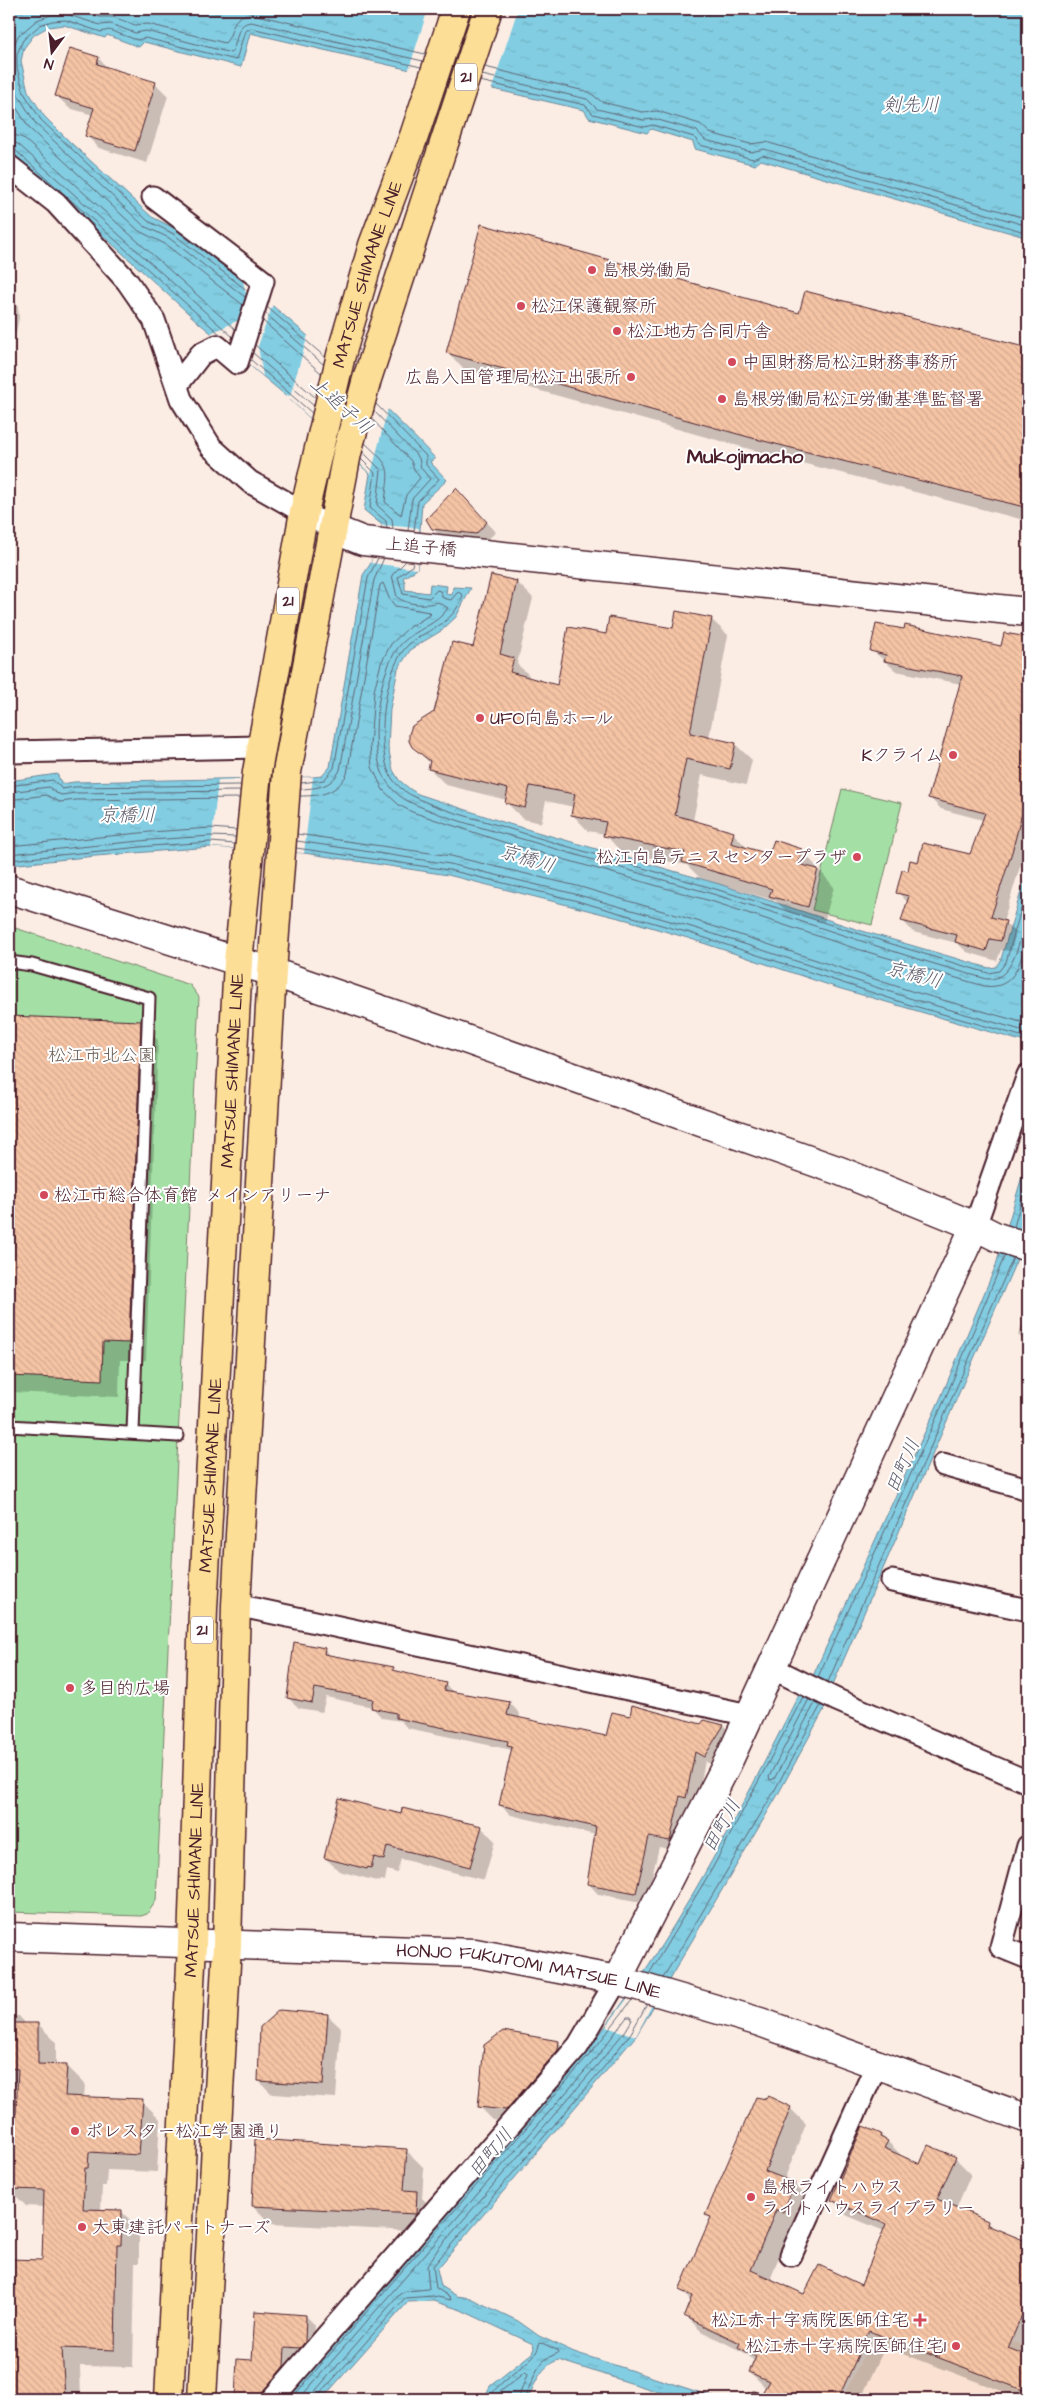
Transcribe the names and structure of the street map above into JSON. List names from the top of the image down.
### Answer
{
  "streets": {
    "main road": ["21", "MATSUE SHIMANE LINE"],
    "street": ["上追子橋", "HONJO FUKUTOMI MATSUE LINE"]
  },
  "crossings": [
    ["MATSUE SHIMANE LINE", "上追子橋"],
    ["MATSUE SHIMANE LINE", "HONJO FUKUTOMI MATSUE LINE"]
  ],
  "districts": ["Mukojimacho"],
  "water": [
    "剣先川",
    "上追子川",
    "京橋川",
    "田町川"
  ],
  "parks": ["松江市北公園"],
  "places": {
    "other": [
      "島根労働局",
      "松江保護観察所",
      "松江地方合同庁舎",
      "中国財務局松江財務事務所",
      "広島入国管理局松江出張所",
      "島根労働局松江労働基準監督署",
      "UFO向島ホール",
      "Kクライム",
      "松江向島テニスセンタープラザ",
      "松江市総合体育館 メインアリーナ",
      "多目的広場",
      "ポレスター松江学園通り",
      "島根ライトハウス ライトハウスライブラリー",
      "大東建託パートナーズ",
      "松江赤十字病院医師住宅1"
    ],
    "health": ["松江赤十字病院医師住宅"]
  },
  "north": "bottom"
}
